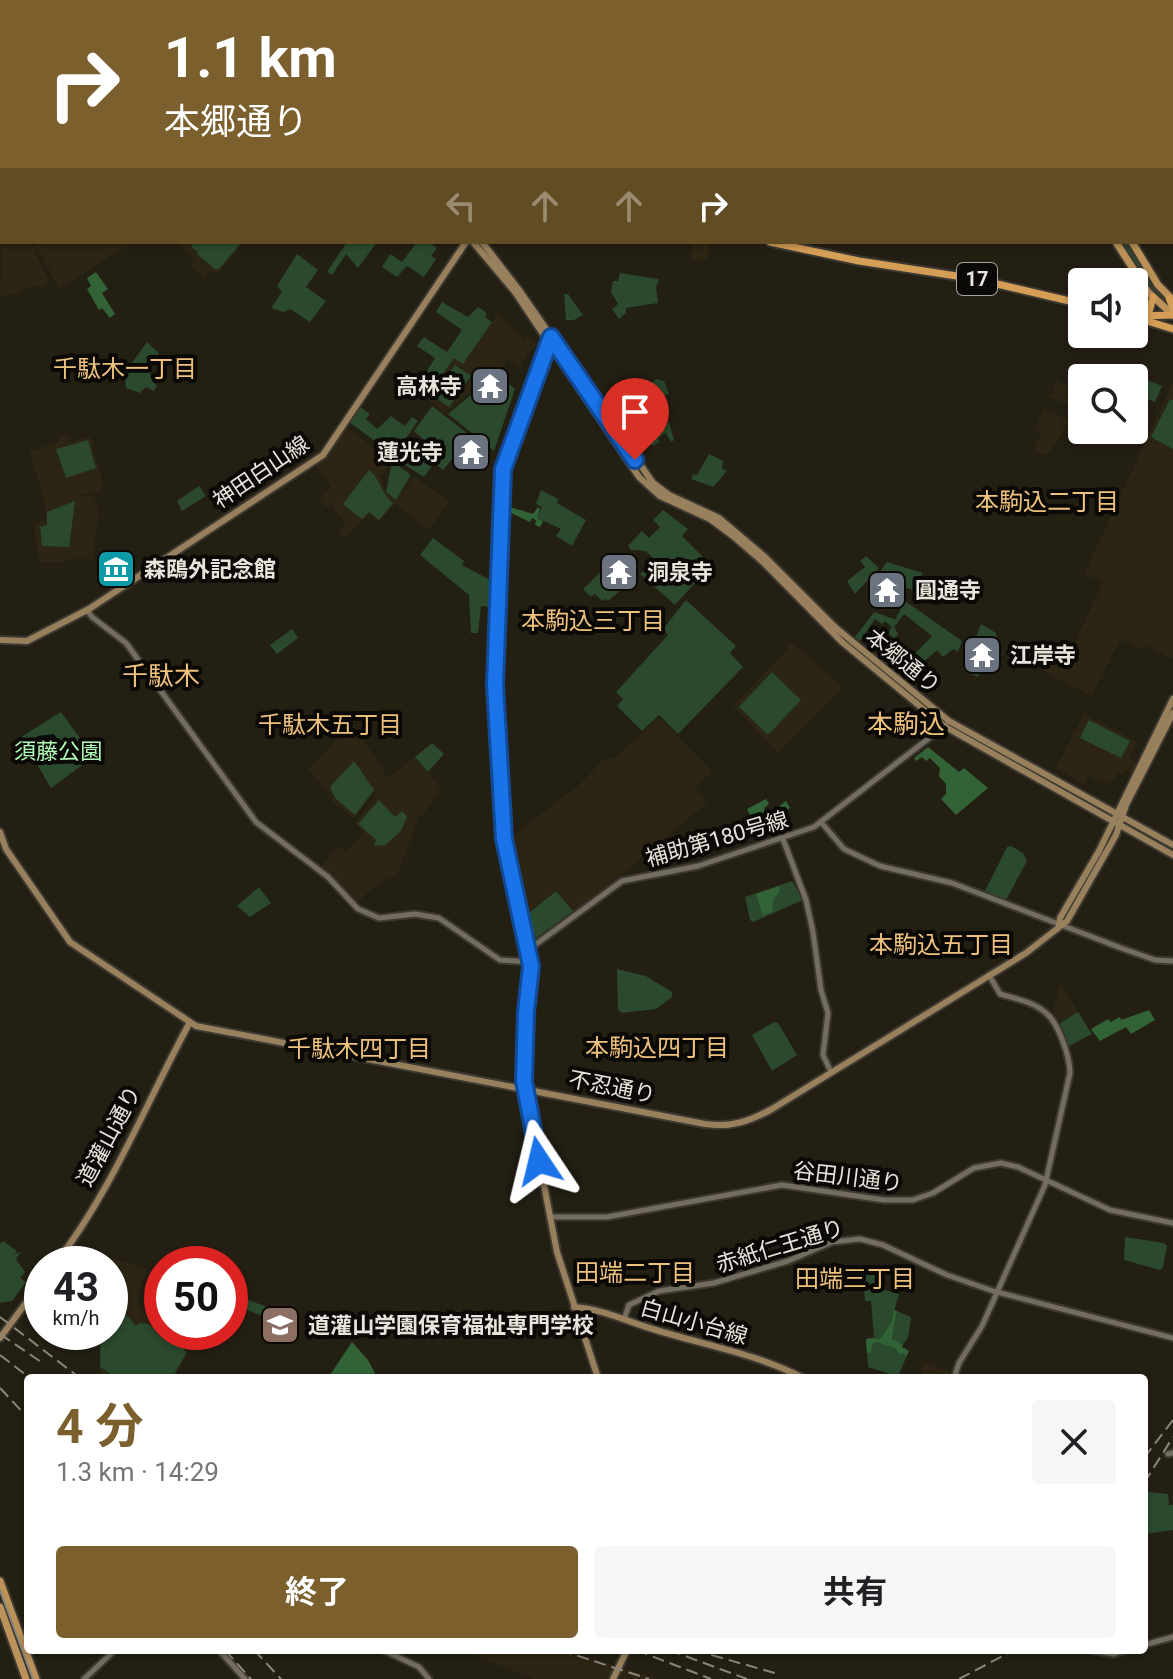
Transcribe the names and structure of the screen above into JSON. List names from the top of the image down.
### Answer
{
  "streets": {
    "highway": ["17"],
    "main road": [
      "神田白山線",
      "本郷通り",
      "不忍通り",
      "道灌山通り",
      "白山小台線"
    ],
    "street": ["補助第180号線", "谷田川通り", "赤紙仁王通り"]
  },
  "crossings": [
    ["本郷通り", "補助第180号線"],
    ["本郷通り", "不忍通り"],
    ["不忍通り", "道灌山通り"],
    ["赤紙仁王通り", "白山小台線"]
  ],
  "districts": [
    "千駄木一丁目",
    "本駒込二丁目",
    "本駒込三丁目",
    "千駄木",
    "本駒込",
    "千駄木五丁目",
    "本駒込五丁目",
    "本駒込四丁目",
    "千駄木四丁目",
    "田端二丁目",
    "田端三丁目"
  ],
  "parks": ["須藤公園"],
  "places": {
    "temple": [
      "高林寺",
      "蓮光寺",
      "洞泉寺",
      "圓通寺",
      "江岸寺"
    ],
    "museum": ["森鴎外記念館"],
    "school or university": ["道灌山学園保育福祉専門学校"]
  },
  "page": {
    "turn": ["1.1 km", "本郷通り"],
    "speed": "43 km/h",
    "limit": "50",
    "heading": ["4 分", "1.3 km · 14:29"],
    "buttons": ["終了", "共有"]
  }
}
